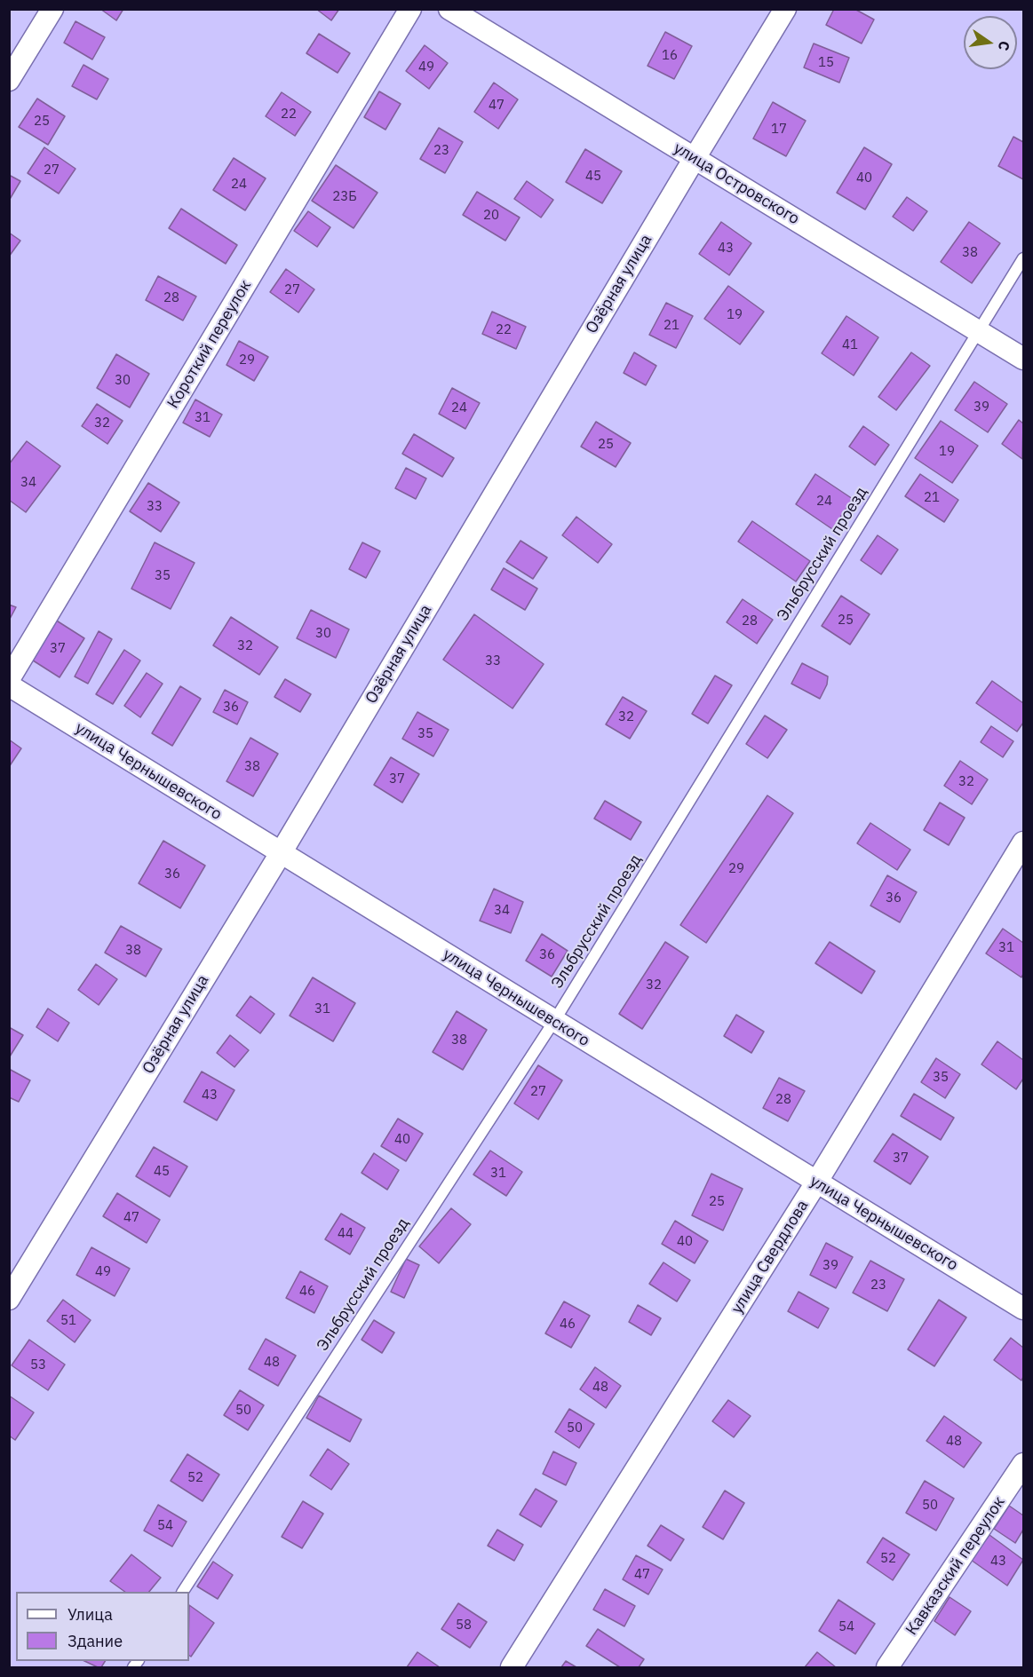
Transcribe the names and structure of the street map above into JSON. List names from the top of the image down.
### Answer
{
  "streets": {
    "street": [
      "улица Островского",
      "Озёрная улица",
      "Короткий переулок",
      "улица Чернышевского",
      "улица Свердлова",
      "Кавказский переулок"
    ],
    "lane": ["Эльбрусский проезд"]
  },
  "crossings": [
    ["улица Островского", "Озёрная улица"],
    ["улица Островского", "Эльбрусский проезд"],
    ["Озёрная улица", "улица Чернышевского"],
    ["Эльбрусский проезд", "улица Чернышевского"],
    ["улица Чернышевского", "улица Свердлова"]
  ],
  "house_numbers": [
    "16",
    "15",
    "49",
    "47",
    "22",
    "25",
    "17",
    "23",
    "27",
    "45",
    "40",
    "24",
    "23Б",
    "20",
    "43",
    "38",
    "27",
    "28",
    "19",
    "21",
    "22",
    "41",
    "29",
    "30",
    "39",
    "24",
    "31",
    "32",
    "25",
    "19",
    "34",
    "21",
    "24",
    "33",
    "35",
    "25",
    "28",
    "30",
    "32",
    "37",
    "33",
    "36",
    "32",
    "35",
    "38",
    "37",
    "32",
    "29",
    "36",
    "36",
    "34",
    "31",
    "38",
    "36",
    "32",
    "31",
    "38",
    "35",
    "27",
    "43",
    "28",
    "40",
    "37",
    "45",
    "31",
    "25",
    "47",
    "44",
    "40",
    "39",
    "49",
    "23",
    "46",
    "51",
    "46",
    "48",
    "53",
    "48",
    "50",
    "50",
    "48",
    "52",
    "50",
    "54",
    "52",
    "43",
    "47",
    "58",
    "54"
  ],
  "legend": ["Улица", "Здание"],
  "north": "right"
}
